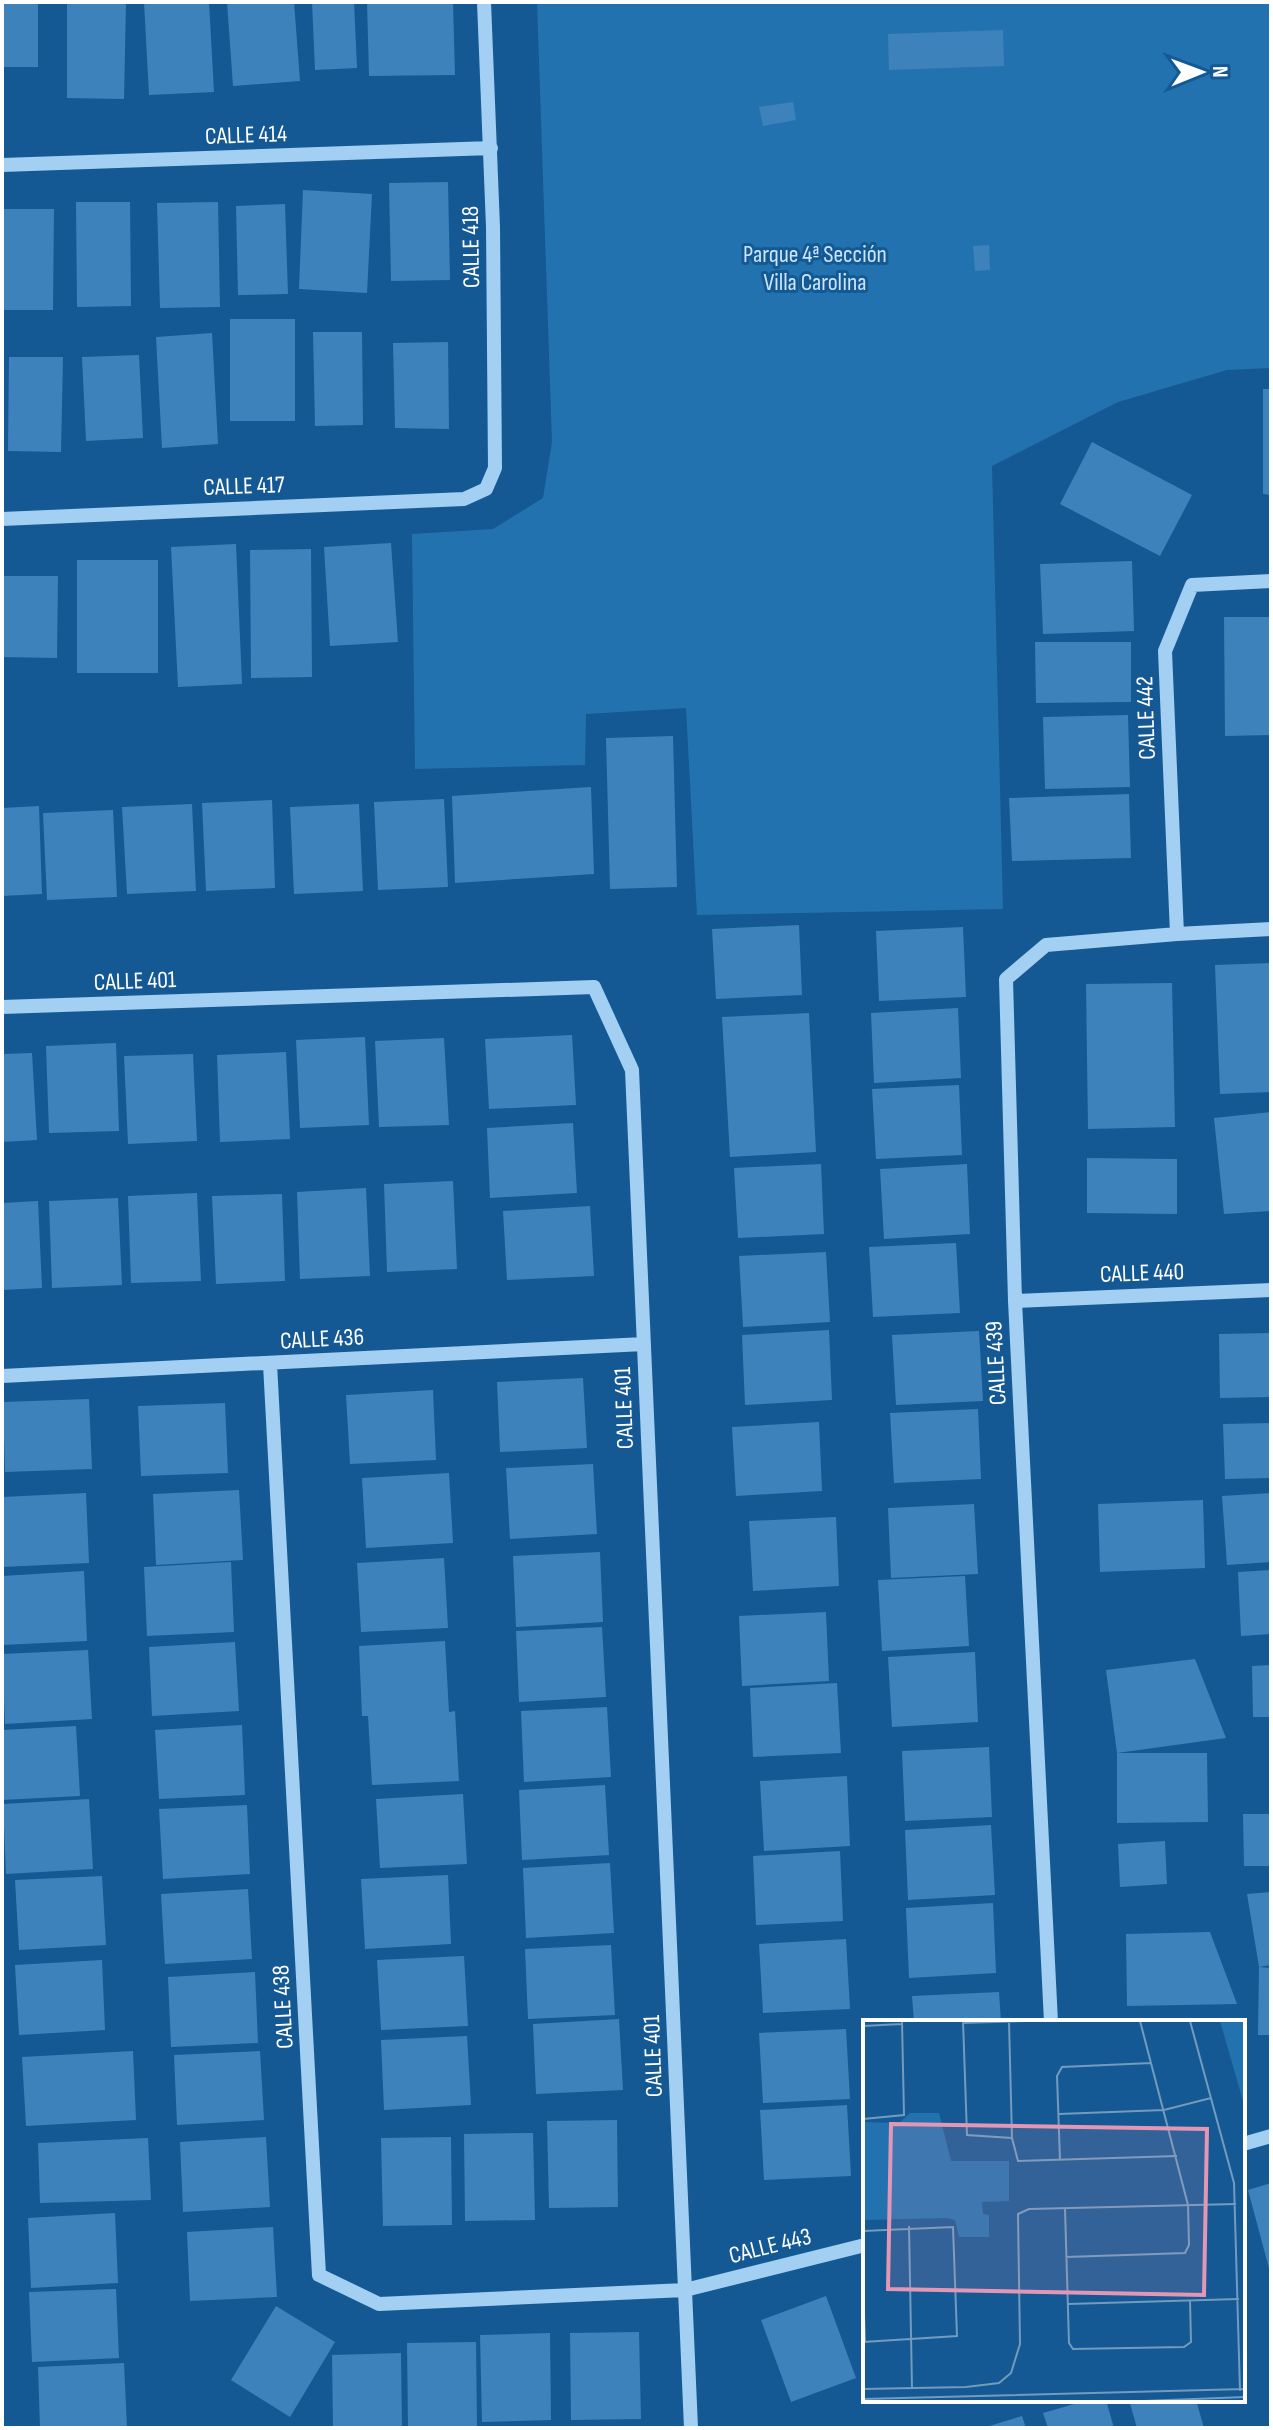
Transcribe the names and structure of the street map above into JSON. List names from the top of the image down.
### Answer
{
  "streets": {
    "street": [
      "CALLE 414",
      "CALLE 418",
      "CALLE 417",
      "CALLE 442",
      "CALLE 401",
      "CALLE 440",
      "CALLE 436",
      "CALLE 439",
      "CALLE 438",
      "CALLE 443"
    ]
  },
  "crossings": [
    ["CALLE 414", "CALLE 418"],
    ["CALLE 418", "CALLE 417"],
    ["CALLE 442", "CALLE 439"],
    ["CALLE 401", "CALLE 436"],
    ["CALLE 401", "CALLE 438"],
    ["CALLE 401", "CALLE 443"],
    ["CALLE 440", "CALLE 439"],
    ["CALLE 436", "CALLE 438"],
    ["CALLE 438", "CALLE 443"]
  ],
  "parks": ["Parque 4ª Sección Villa Carolina"],
  "north": "right"
}
